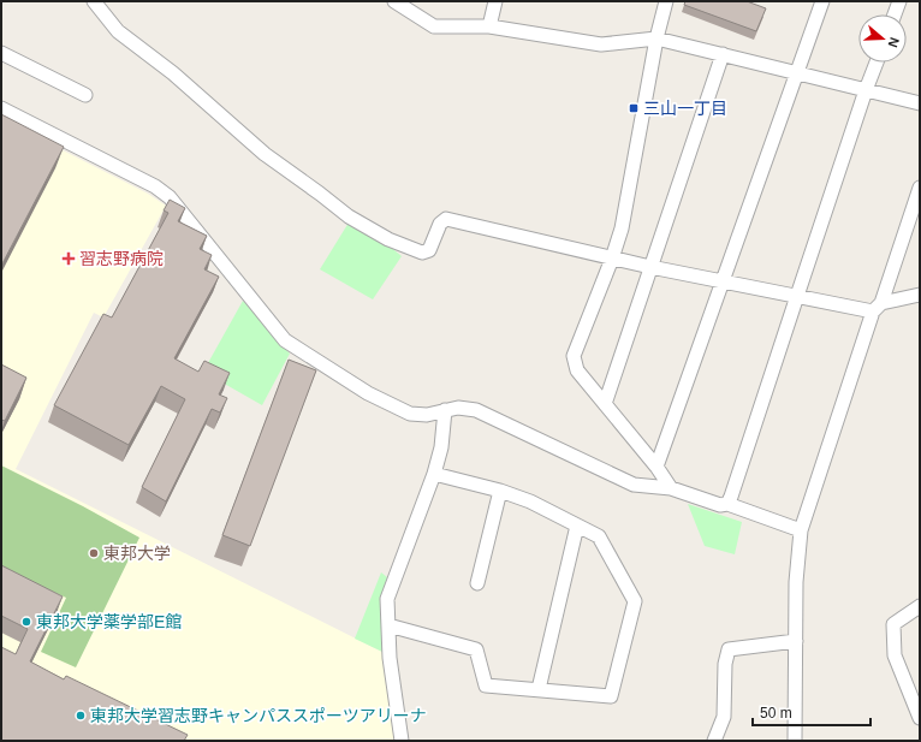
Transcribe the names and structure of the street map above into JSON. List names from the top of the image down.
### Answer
{
  "places": {
    "transit": ["三山一丁目"],
    "health": ["習志野病院"],
    "other": ["東邦大学", "東邦大学薬学部E館", "東邦大学習志野キャンパススポーツアリーナ"]
  },
  "scale_bar": "50 m",
  "north": "right"
}
